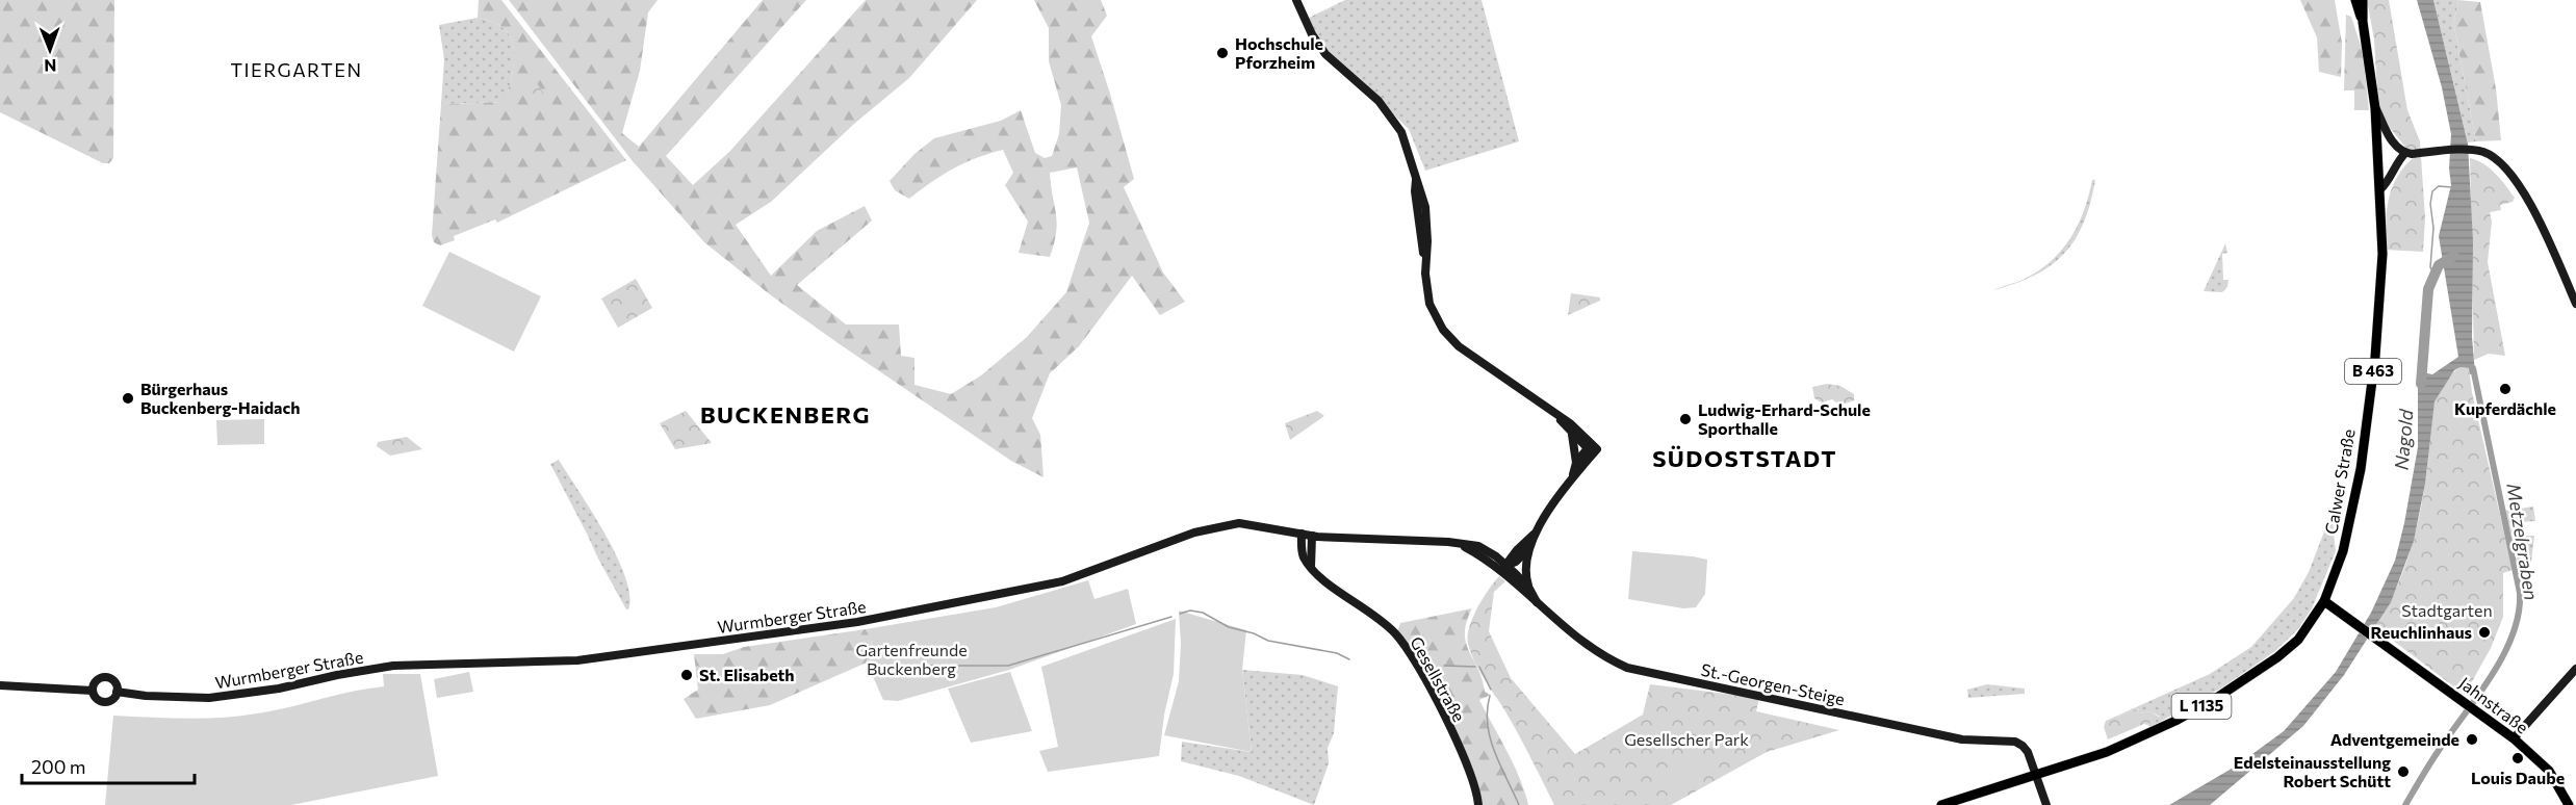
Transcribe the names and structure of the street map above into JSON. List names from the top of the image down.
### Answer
{
  "streets": {
    "main road": [
      "B 463",
      "Calwer Straße",
      "Wurmberger Straße",
      "Gesellstraße",
      "St.-Georgen-Steige",
      "Jahnstraße",
      "L 1135"
    ]
  },
  "crossings": [
    ["Calwer Straße", "St.-Georgen-Steige"],
    ["Calwer Straße", "Jahnstraße"],
    ["Wurmberger Straße", "St.-Georgen-Steige"]
  ],
  "districts": ["TIERGARTEN", "BUCKENBERG", "SÜDOSTSTADT"],
  "water": ["Nagold", "Metzelgraben"],
  "parks": ["Stadtgarten", "Gartenfreunde Buckenberg", "Gesellscher Park"],
  "places": [
    "Hochschule Pforzheim",
    "Kupferdächle",
    "Bürgerhaus Buckenberg-Haidach",
    "Ludwig-Erhard-Schule Sporthalle",
    "Reuchlinhaus",
    "St. Elisabeth",
    "Adventgemeinde",
    "Louis Daube",
    "Edelsteinausstellung Robert Schütt"
  ],
  "scale_bar": "200 m",
  "north": "bottom"
}
